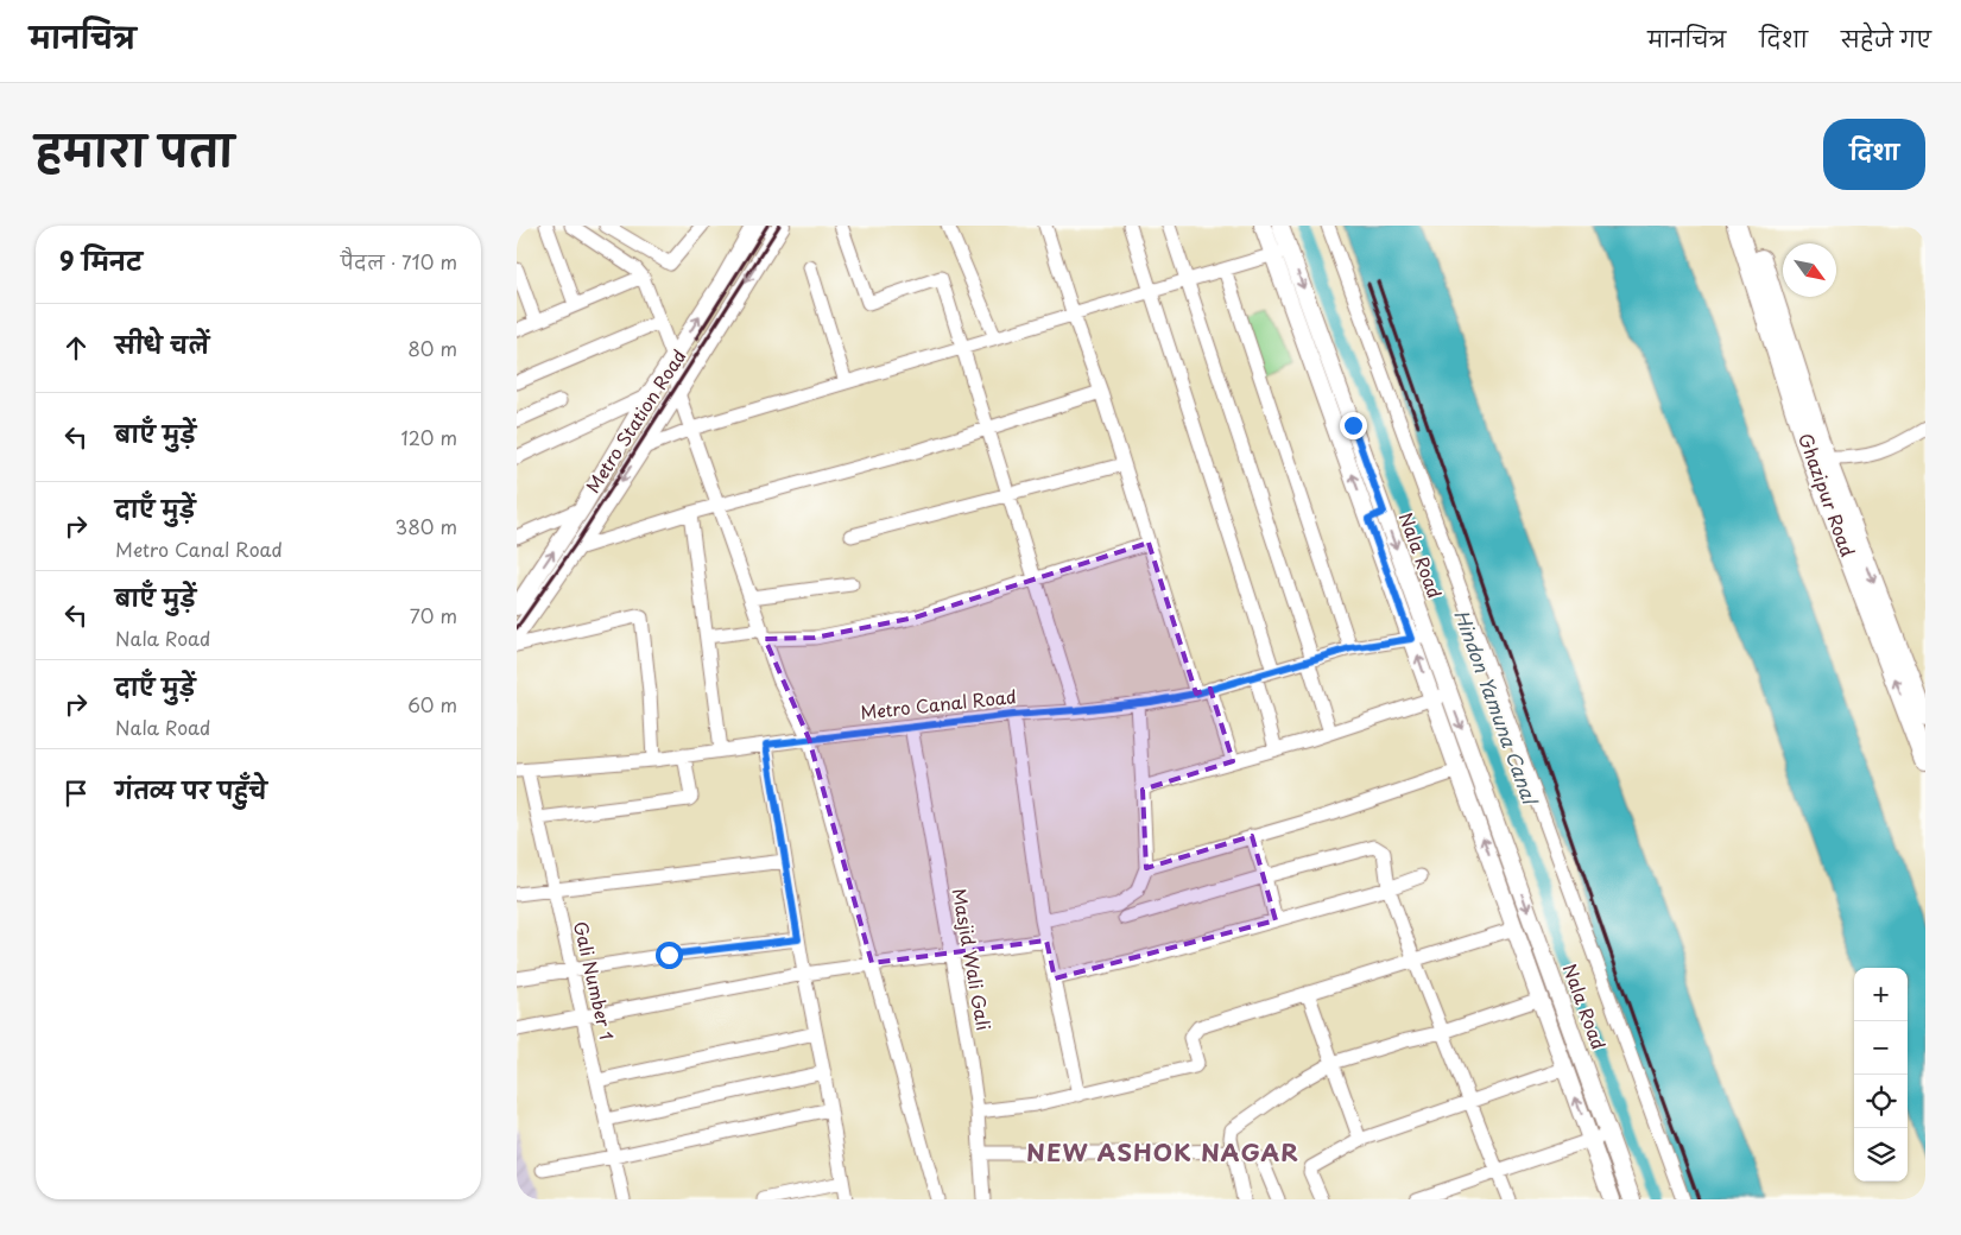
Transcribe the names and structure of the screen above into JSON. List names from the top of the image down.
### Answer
{
  "streets": {
    "main road": ["Ghazipur Road"],
    "street": [
      "Metro Station Road",
      "Nala Road",
      "Metro Canal Road",
      "Masjid Wali Gali",
      "Gali Number 1"
    ]
  },
  "crossings": [
    ["Nala Road", "Metro Canal Road"],
    ["Metro Canal Road", "Masjid Wali Gali"],
    ["Metro Canal Road", "Gali Number 1"]
  ],
  "districts": ["NEW ASHOK NAGAR"],
  "water": ["Hindon Yamuna Canal"],
  "north": "bottom right",
  "page": {
    "header": "मानचित्र",
    "nav": ["मानचित्र", "दिशा", "सहेजे गए"],
    "title": "हमारा पता",
    "buttons": "दिशा",
    "heading": ["9 मिनट", "पैदल · 710 m"],
    "list": [
      ["सीधे चलें", "80 m"],
      ["बाएँ मुड़ें", "120 m"],
      ["दाएँ मुड़ें", "Metro Canal Road", "380 m"],
      ["बाएँ मुड़ें", "Nala Road", "70 m"],
      ["दाएँ मुड़ें", "Nala Road", "60 m"],
      "गंतव्य पर पहुँचे"
    ],
    "map_buttons": ["+", "−"]
  }
}
